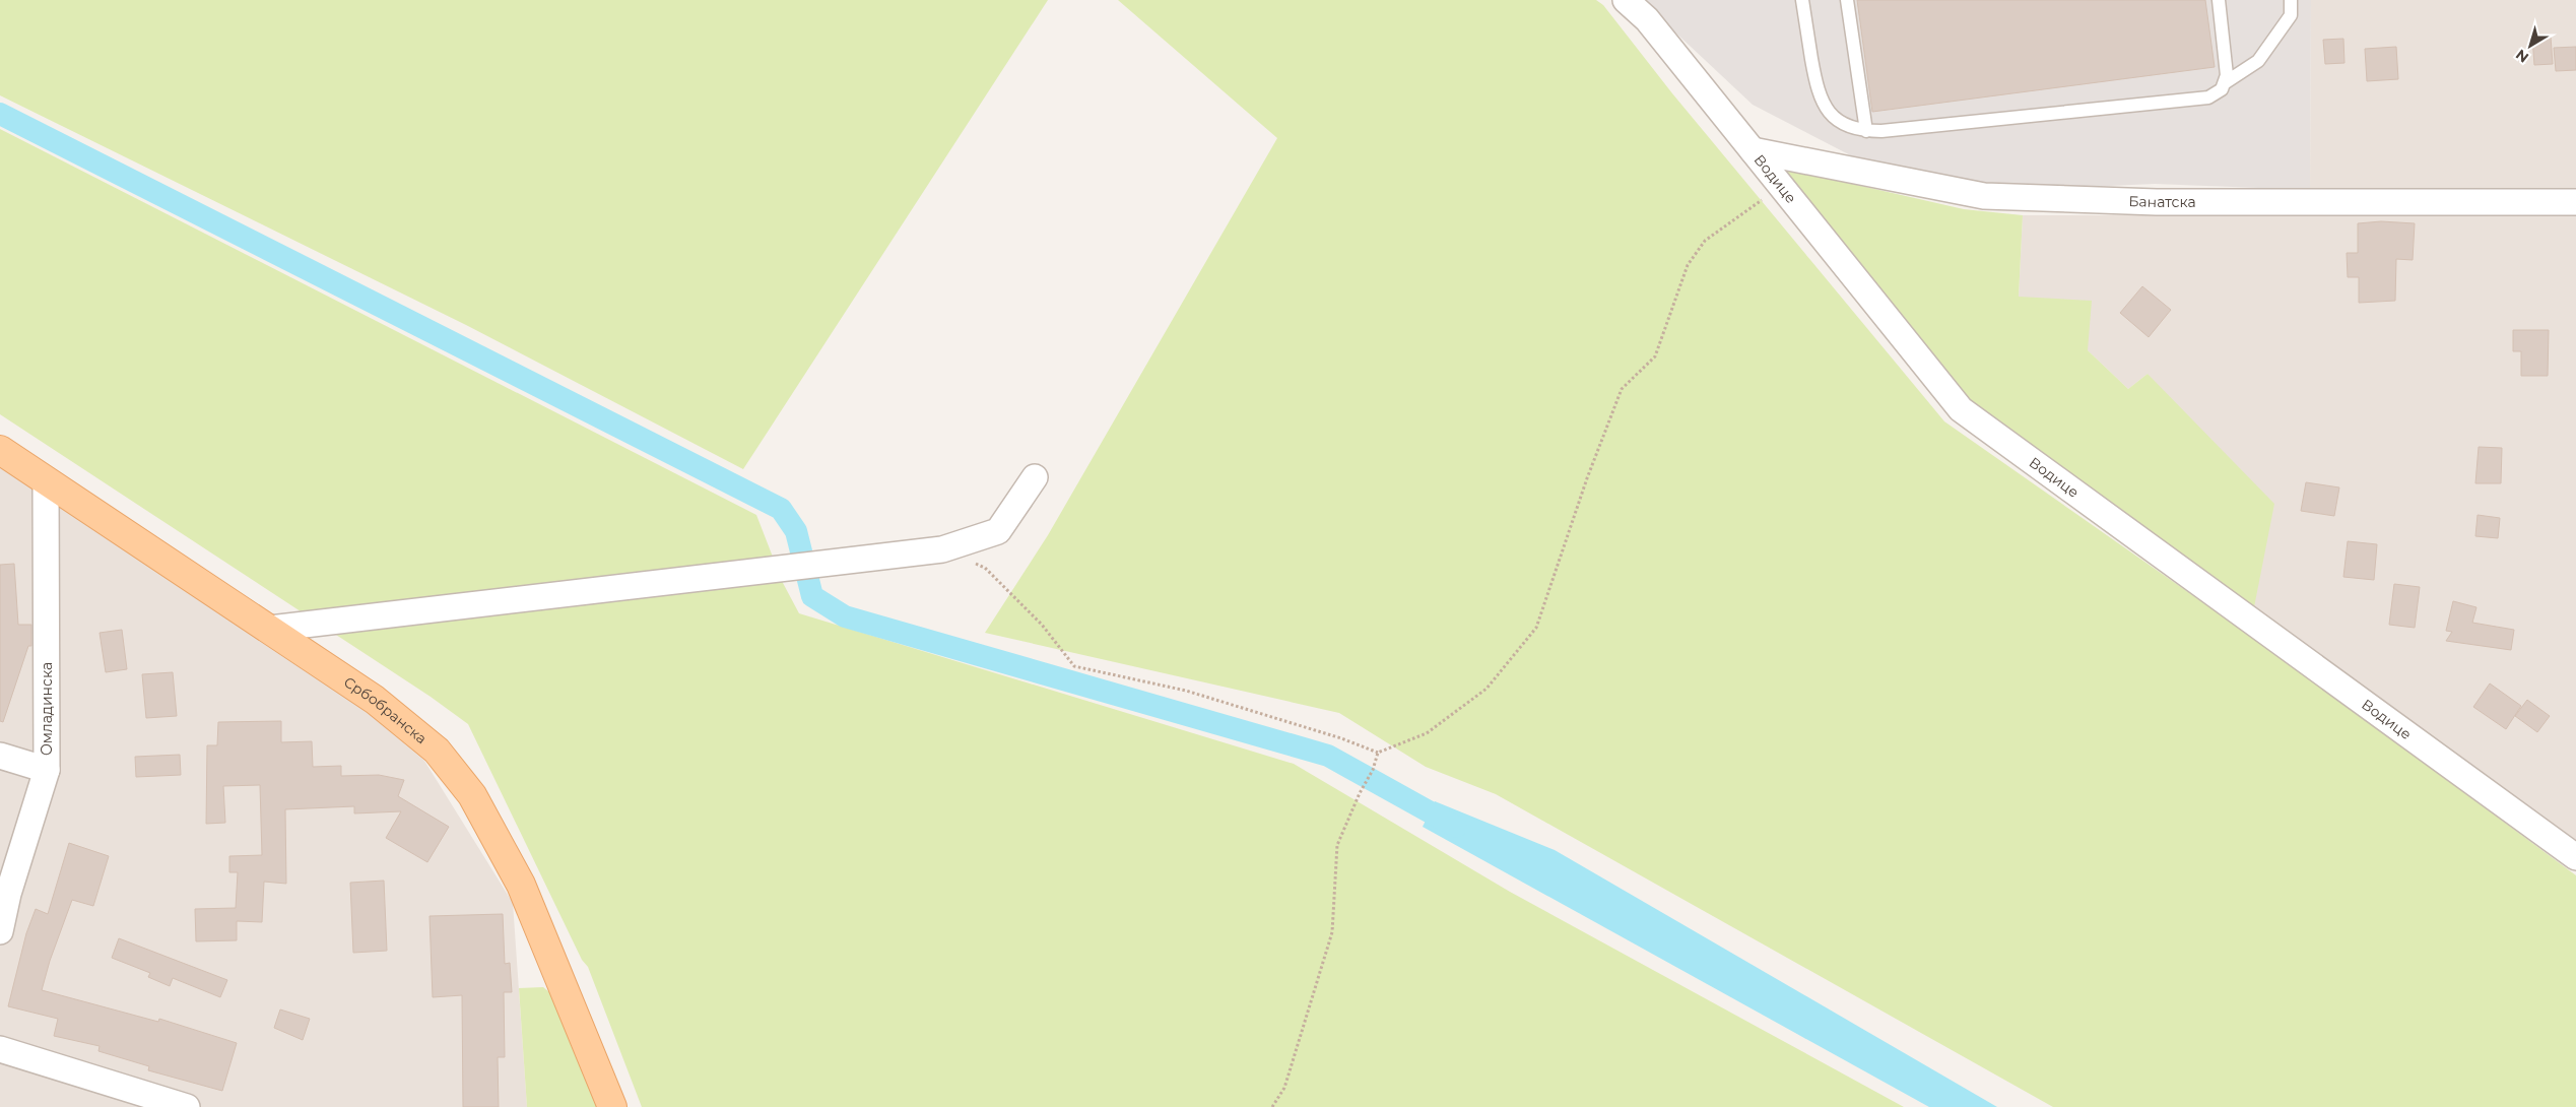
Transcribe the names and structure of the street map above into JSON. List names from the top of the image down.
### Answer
{
  "streets": {
    "main road": ["Србобранска"],
    "street": ["Водице", "Банатска", "Омладинска"]
  },
  "crossings": [
    ["Водице", "Банатска"],
    ["Омладинска", "Србобранска"]
  ],
  "north": "bottom left"
}
